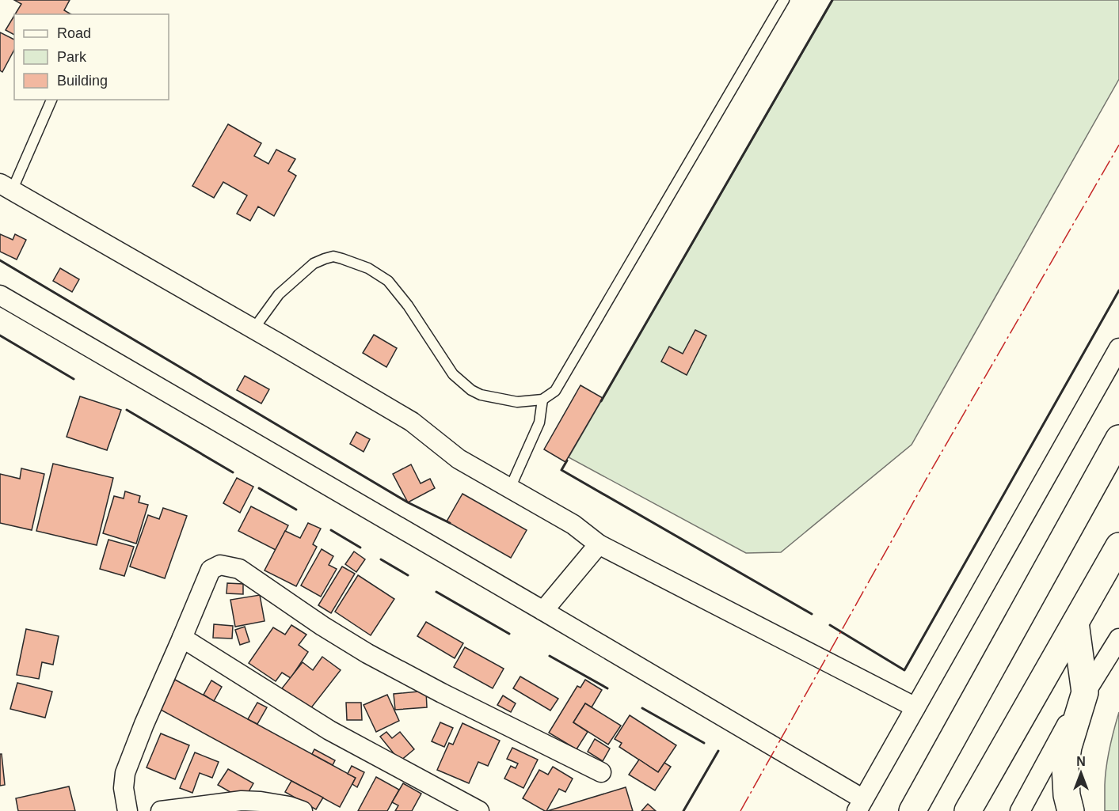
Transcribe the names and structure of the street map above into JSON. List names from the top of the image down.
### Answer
{
  "legend": ["Road", "Park", "Building"],
  "north": "top"
}
